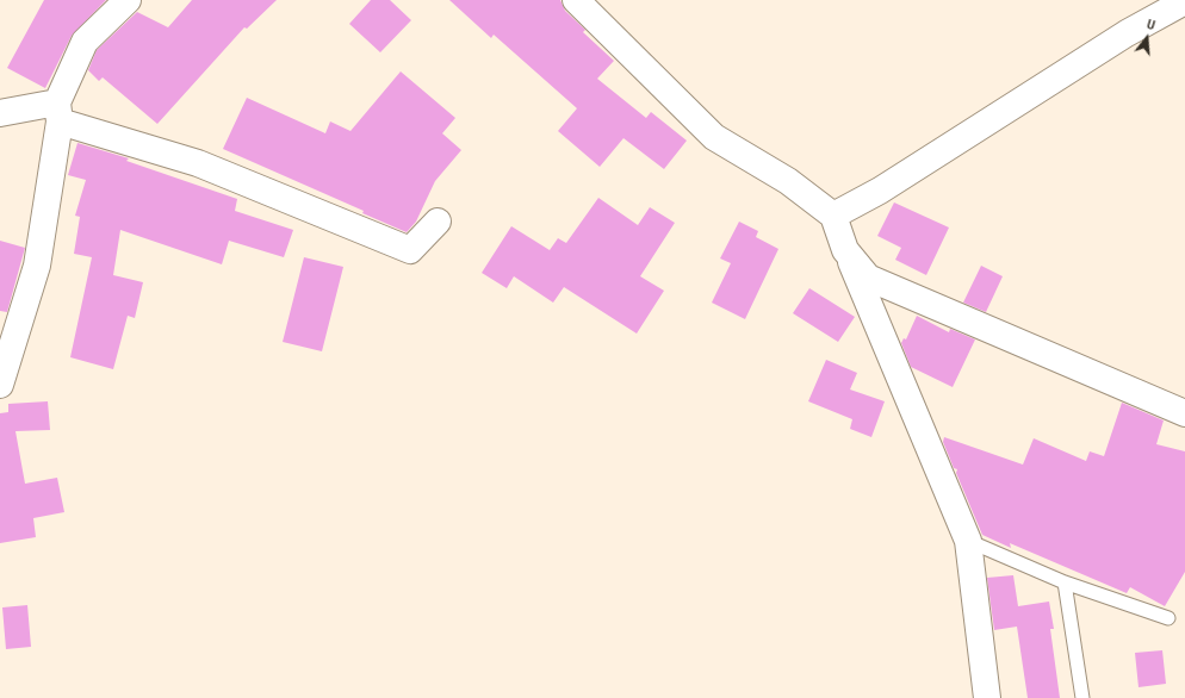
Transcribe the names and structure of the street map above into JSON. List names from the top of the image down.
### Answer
{
  "north": "top"
}
